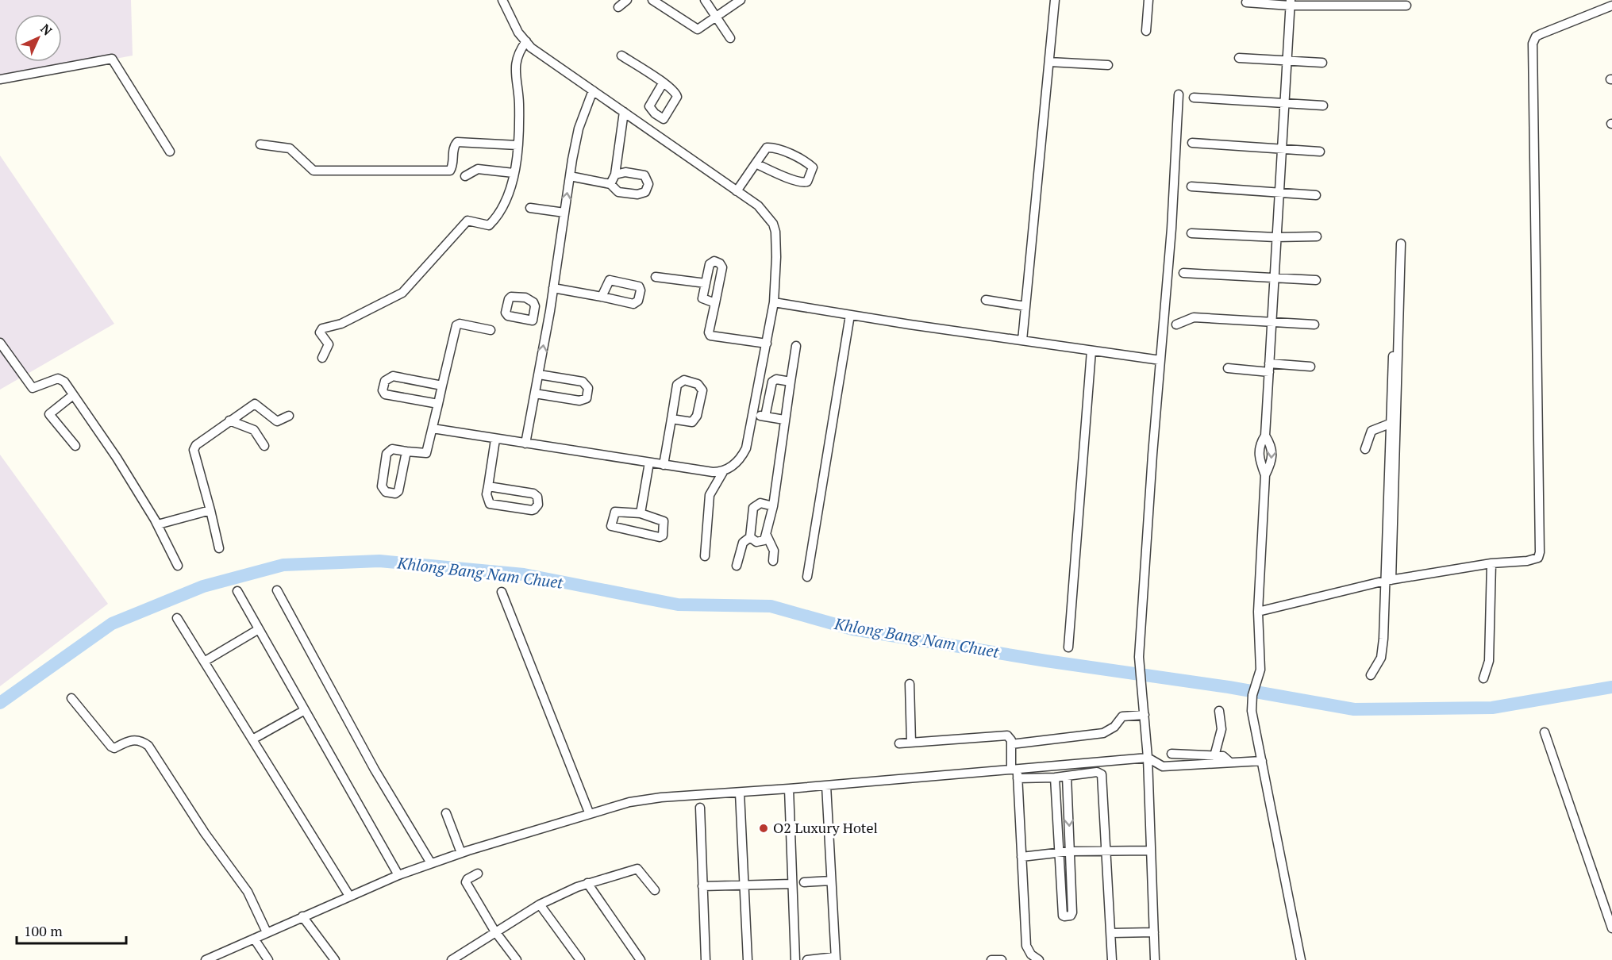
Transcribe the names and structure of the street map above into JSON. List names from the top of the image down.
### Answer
{
  "water": ["Khlong Bang Nam Chuet"],
  "places": ["O2 Luxury Hotel"],
  "scale_bar": "100 m",
  "north": "top right"
}
